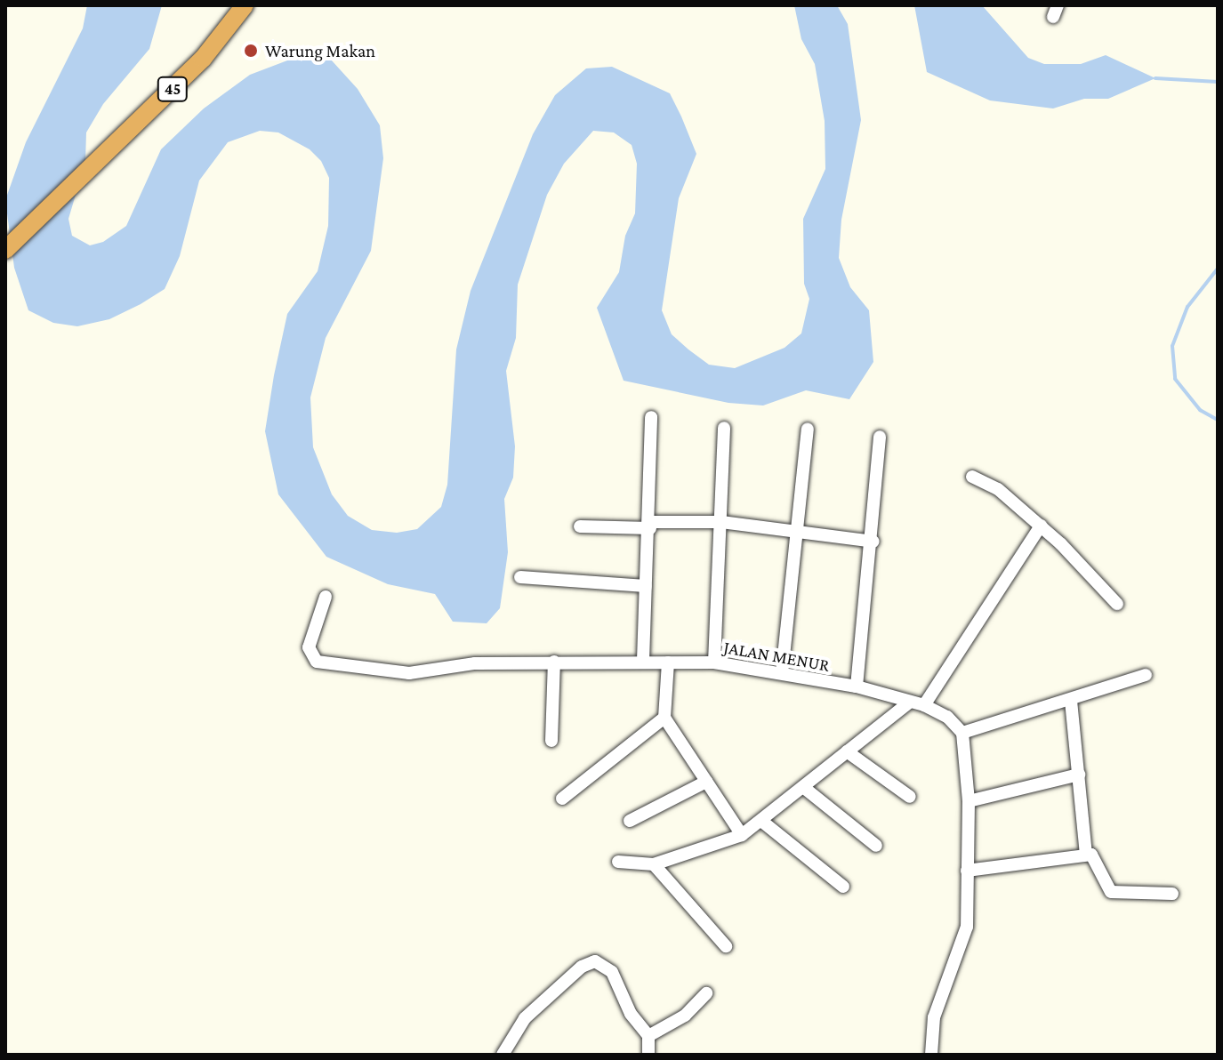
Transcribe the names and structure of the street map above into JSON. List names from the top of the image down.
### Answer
{
  "streets": {
    "highway": ["45"],
    "street": ["JALAN MENUR"]
  },
  "places": ["Warung Makan"]
}
